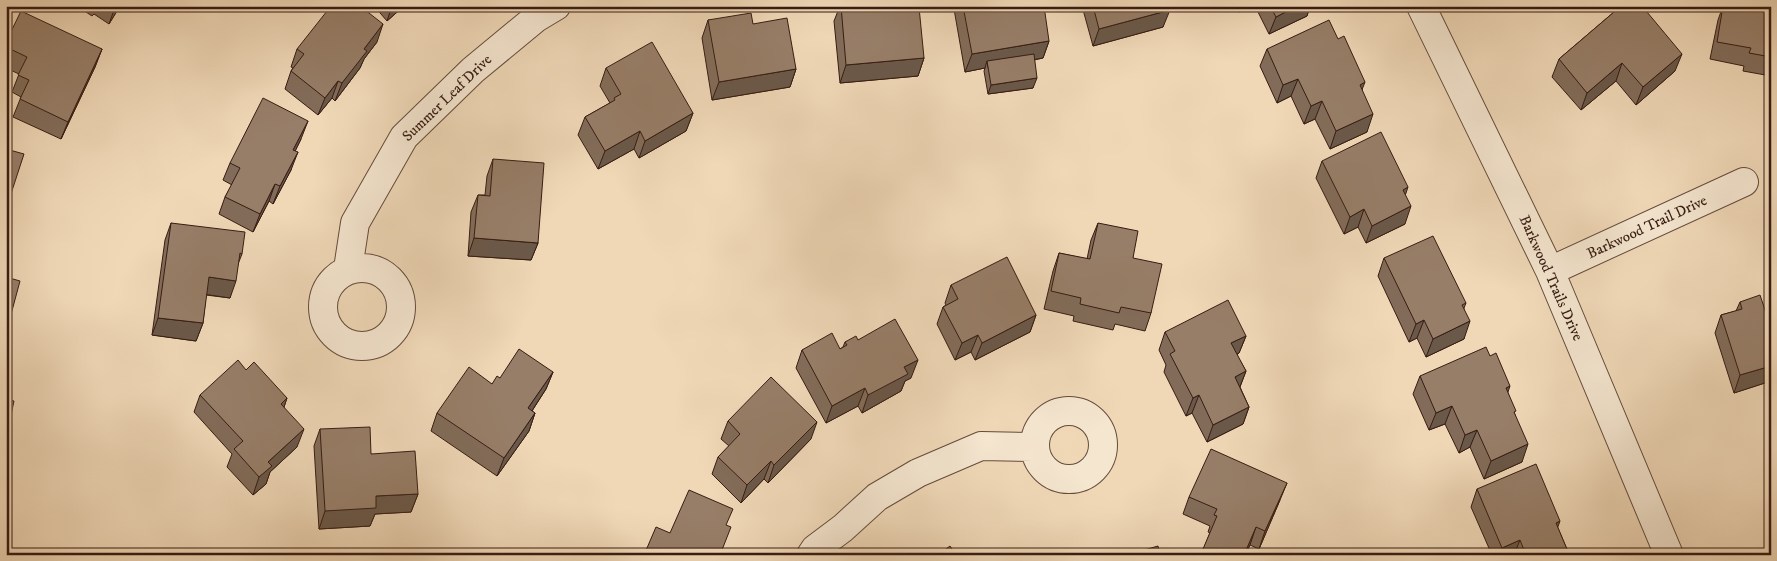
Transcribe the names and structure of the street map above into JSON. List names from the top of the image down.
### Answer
{
  "streets": {
    "street": ["Summer Leaf Drive", "Barkwood Trail Drive", "Barkwood Trails Drive"]
  },
  "crossings": [
    ["Barkwood Trail Drive", "Barkwood Trails Drive"]
  ]
}
